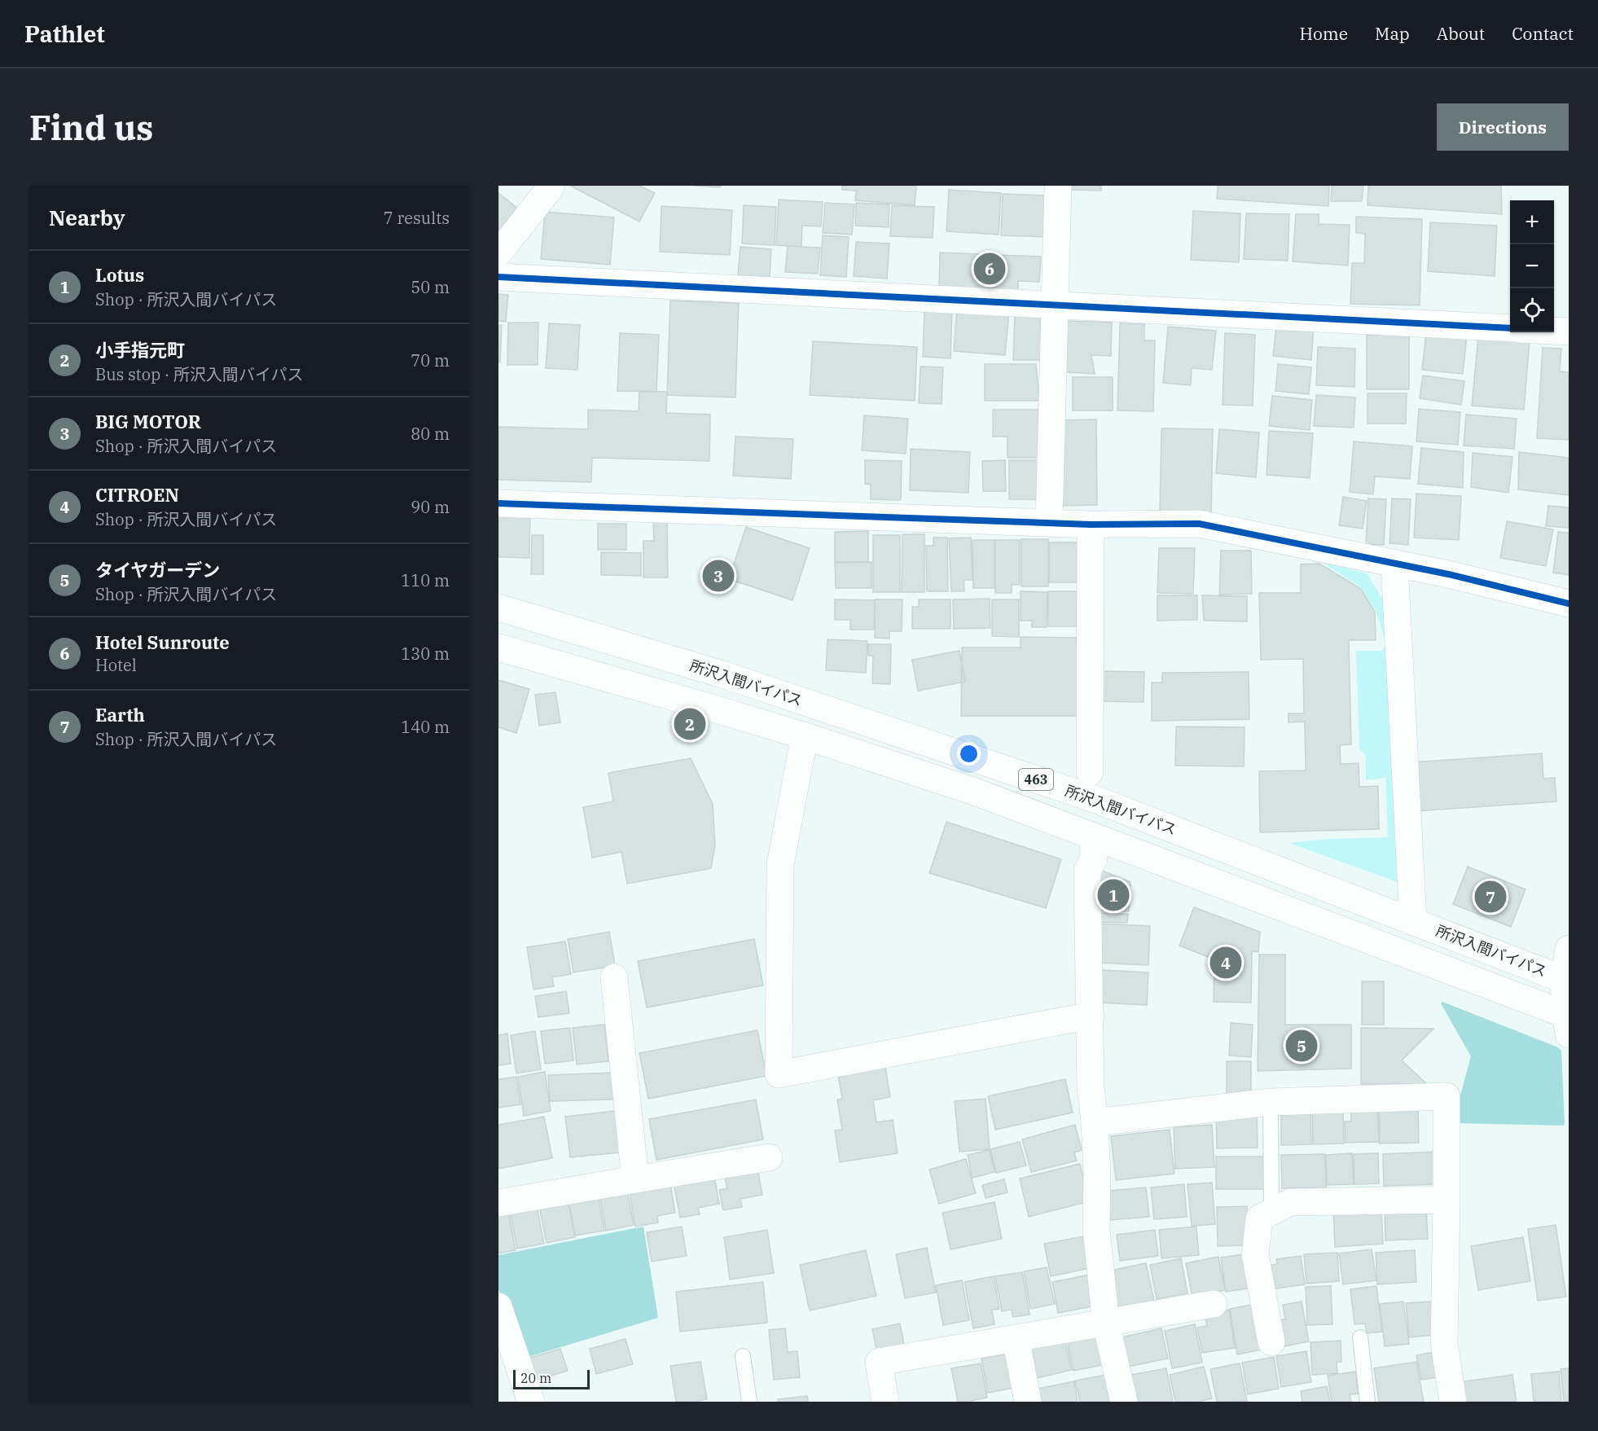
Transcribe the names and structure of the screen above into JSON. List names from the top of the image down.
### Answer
{
  "streets": {
    "main road": ["所沢入間バイパス", "463"]
  },
  "scale_bar": "20 m",
  "page": {
    "header": "Pathlet",
    "nav": [
      "Home",
      "Map",
      "About",
      "Contact"
    ],
    "buttons": "Directions",
    "title": "Find us",
    "heading": ["Nearby", "7 results"],
    "map_buttons": ["+", "−"],
    "list": [
      {
        "mark": "1",
        "name": "Lotus",
        "note": "Shop · 所沢入間バイパス",
        "value": "50 m"
      },
      {
        "mark": "2",
        "name": "小手指元町",
        "note": "Bus stop · 所沢入間バイパス",
        "value": "70 m"
      },
      {
        "mark": "3",
        "name": "BIG MOTOR",
        "note": "Shop · 所沢入間バイパス",
        "value": "80 m"
      },
      {
        "mark": "4",
        "name": "CITROEN",
        "note": "Shop · 所沢入間バイパス",
        "value": "90 m"
      },
      {
        "mark": "5",
        "name": "タイヤガーデン",
        "note": "Shop · 所沢入間バイパス",
        "value": "110 m"
      },
      {
        "mark": "6",
        "name": "Hotel Sunroute",
        "note": "Hotel",
        "value": "130 m"
      },
      {
        "mark": "7",
        "name": "Earth",
        "note": "Shop · 所沢入間バイパス",
        "value": "140 m"
      }
    ],
    "pins": [
      "6",
      "3",
      "2",
      "1",
      "7",
      "4",
      "5"
    ],
    "scale": "20 m"
  }
}
